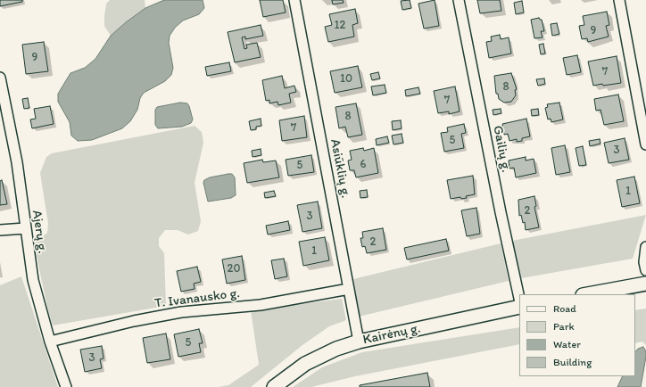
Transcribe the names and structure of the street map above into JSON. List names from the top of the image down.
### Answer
{
  "streets": {
    "main road": ["Kairėnų g."],
    "street": [
      "Gailių g.",
      "Asiūklių g.",
      "Ajerų g.",
      "T. Ivanausko g."
    ]
  },
  "crossings": [
    ["Asiūklių g.", "T. Ivanausko g."],
    ["Asiūklių g.", "Kairėnų g."],
    ["Ajerų g.", "T. Ivanausko g."]
  ],
  "house_numbers": [
    "12",
    "9",
    "9",
    "7",
    "10",
    "8",
    "7",
    "8",
    "7",
    "5",
    "3",
    "6",
    "5",
    "1",
    "2",
    "3",
    "2",
    "1",
    "20",
    "5",
    "3"
  ],
  "legend": [
    "Road",
    "Park",
    "Water",
    "Building"
  ]
}
